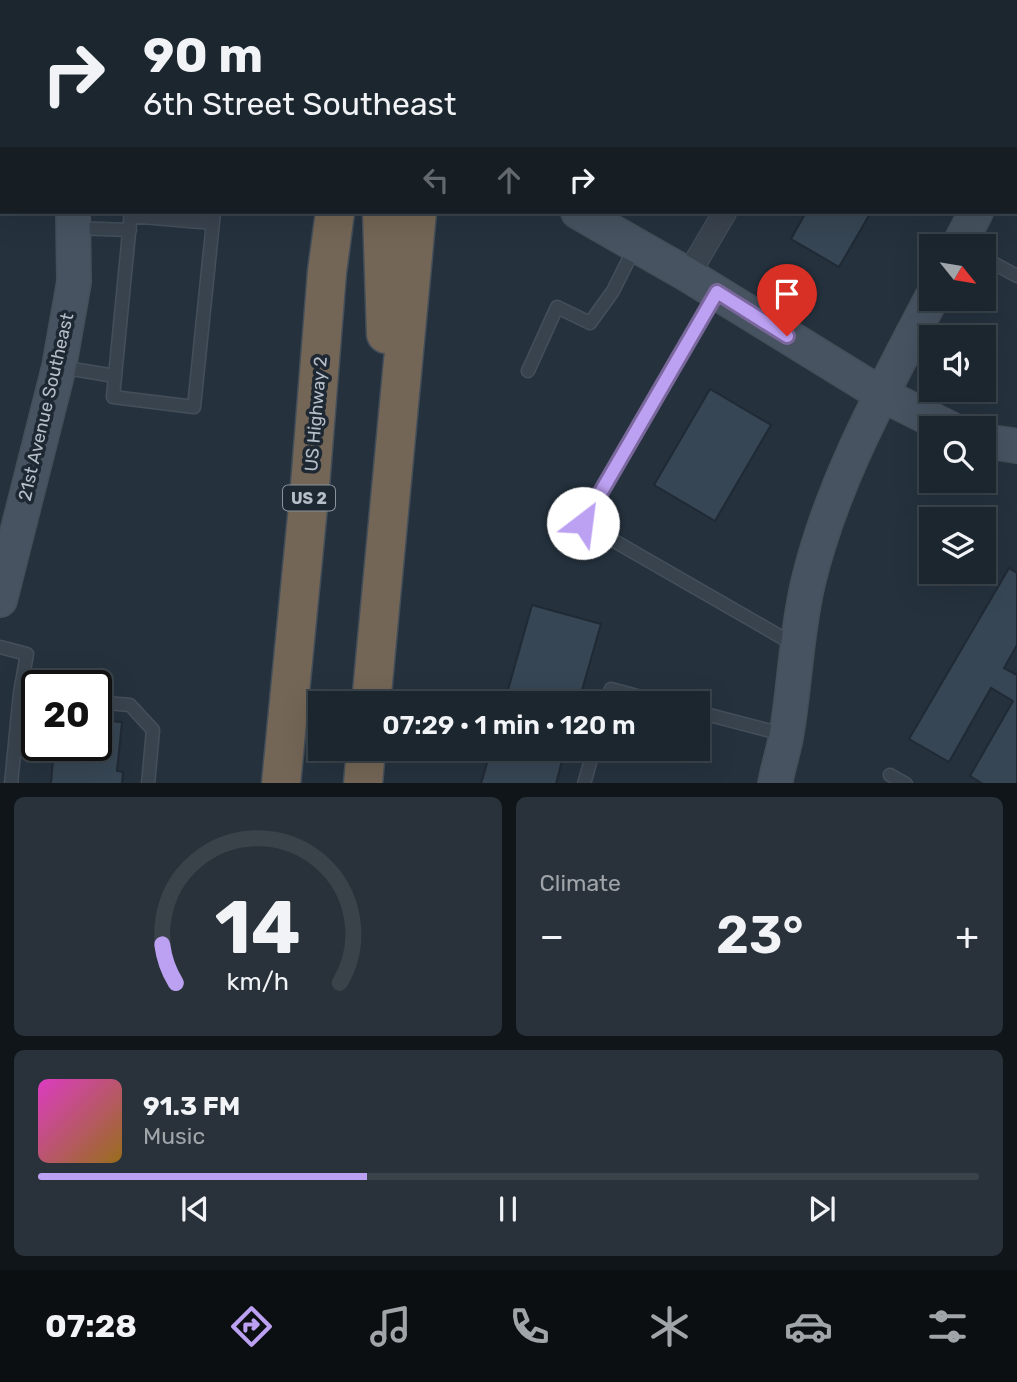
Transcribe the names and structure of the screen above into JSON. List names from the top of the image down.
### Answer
{
  "streets": {
    "highway": ["US Highway 2", "US 2"],
    "street": ["21st Avenue Southeast"]
  },
  "north": "bottom right",
  "page": {
    "turn": ["90 m", "6th Street Southeast"],
    "limit": "20",
    "trip": "07:29 · 1 min · 120 m",
    "tile": "Climate",
    "heat": ["−", "23°", "+"],
    "song": ["91.3 FM", "Music"],
    "tabs": "07:28",
    "gauge": ["14", "km/h"]
  }
}
